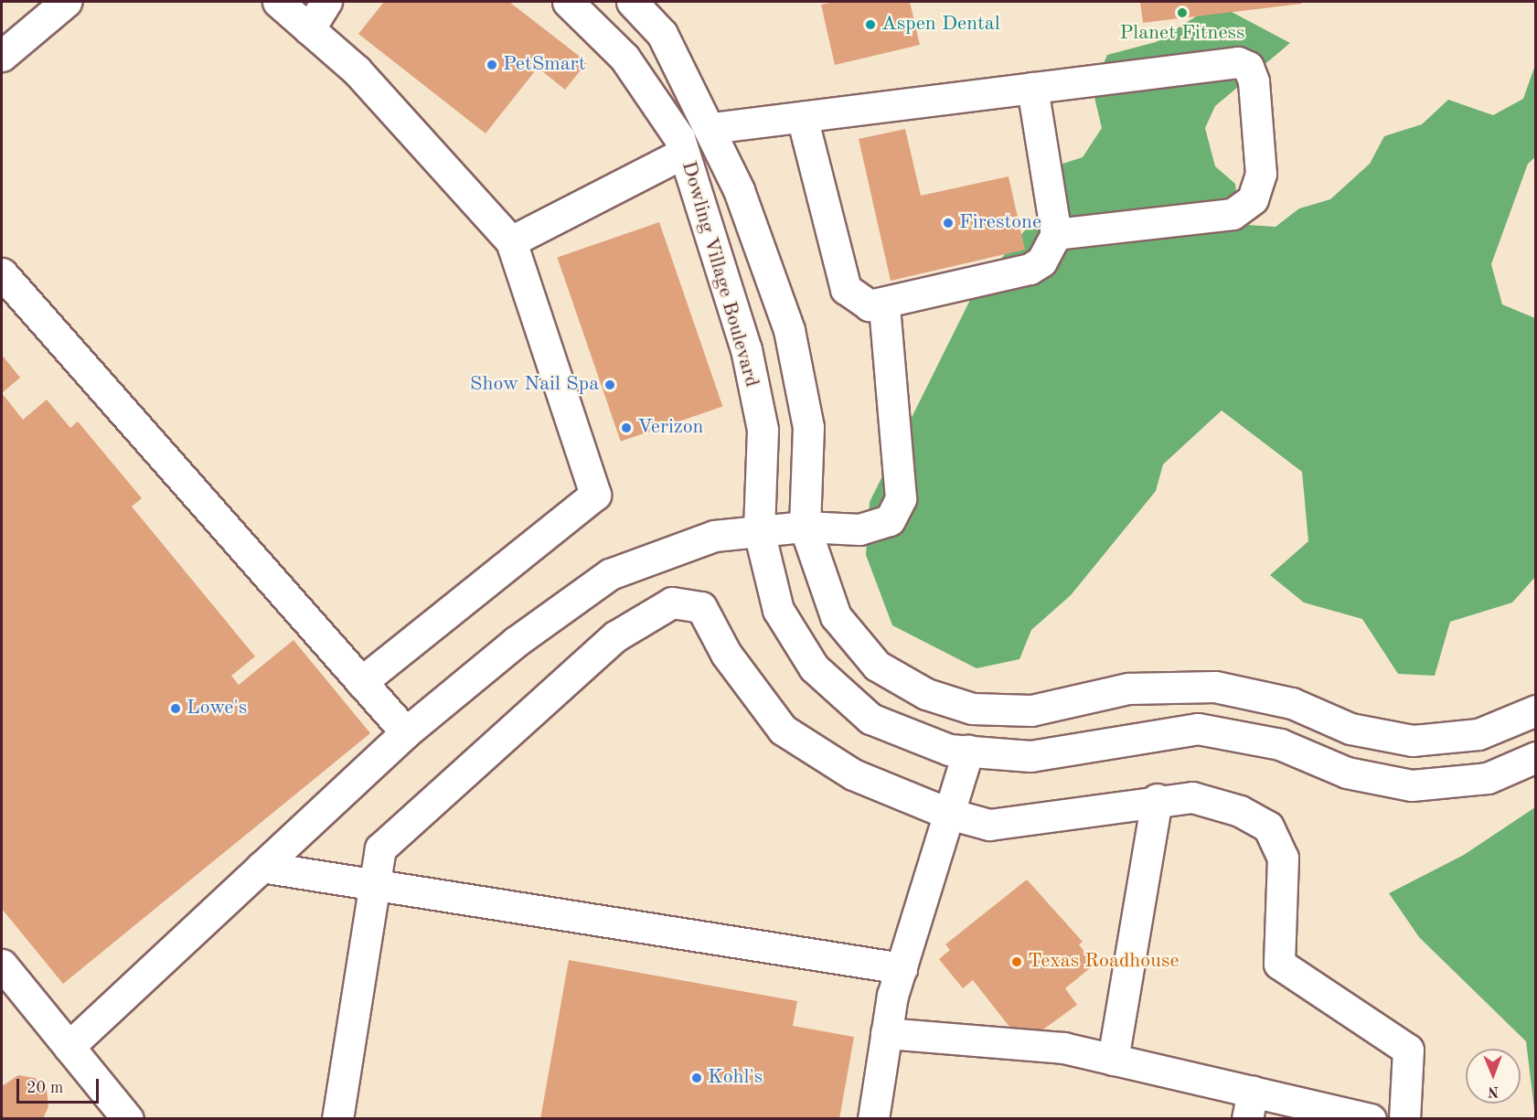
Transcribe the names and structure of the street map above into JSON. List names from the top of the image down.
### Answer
{
  "streets": {
    "street": ["Dowling Village Boulevard"]
  },
  "places": [
    "Planet Fitness",
    "Aspen Dental",
    "PetSmart",
    "Firestone",
    "Show Nail Spa",
    "Verizon",
    "Lowe's",
    "Texas Roadhouse",
    "Kohl's"
  ],
  "scale_bar": "20 m",
  "north": "bottom"
}
